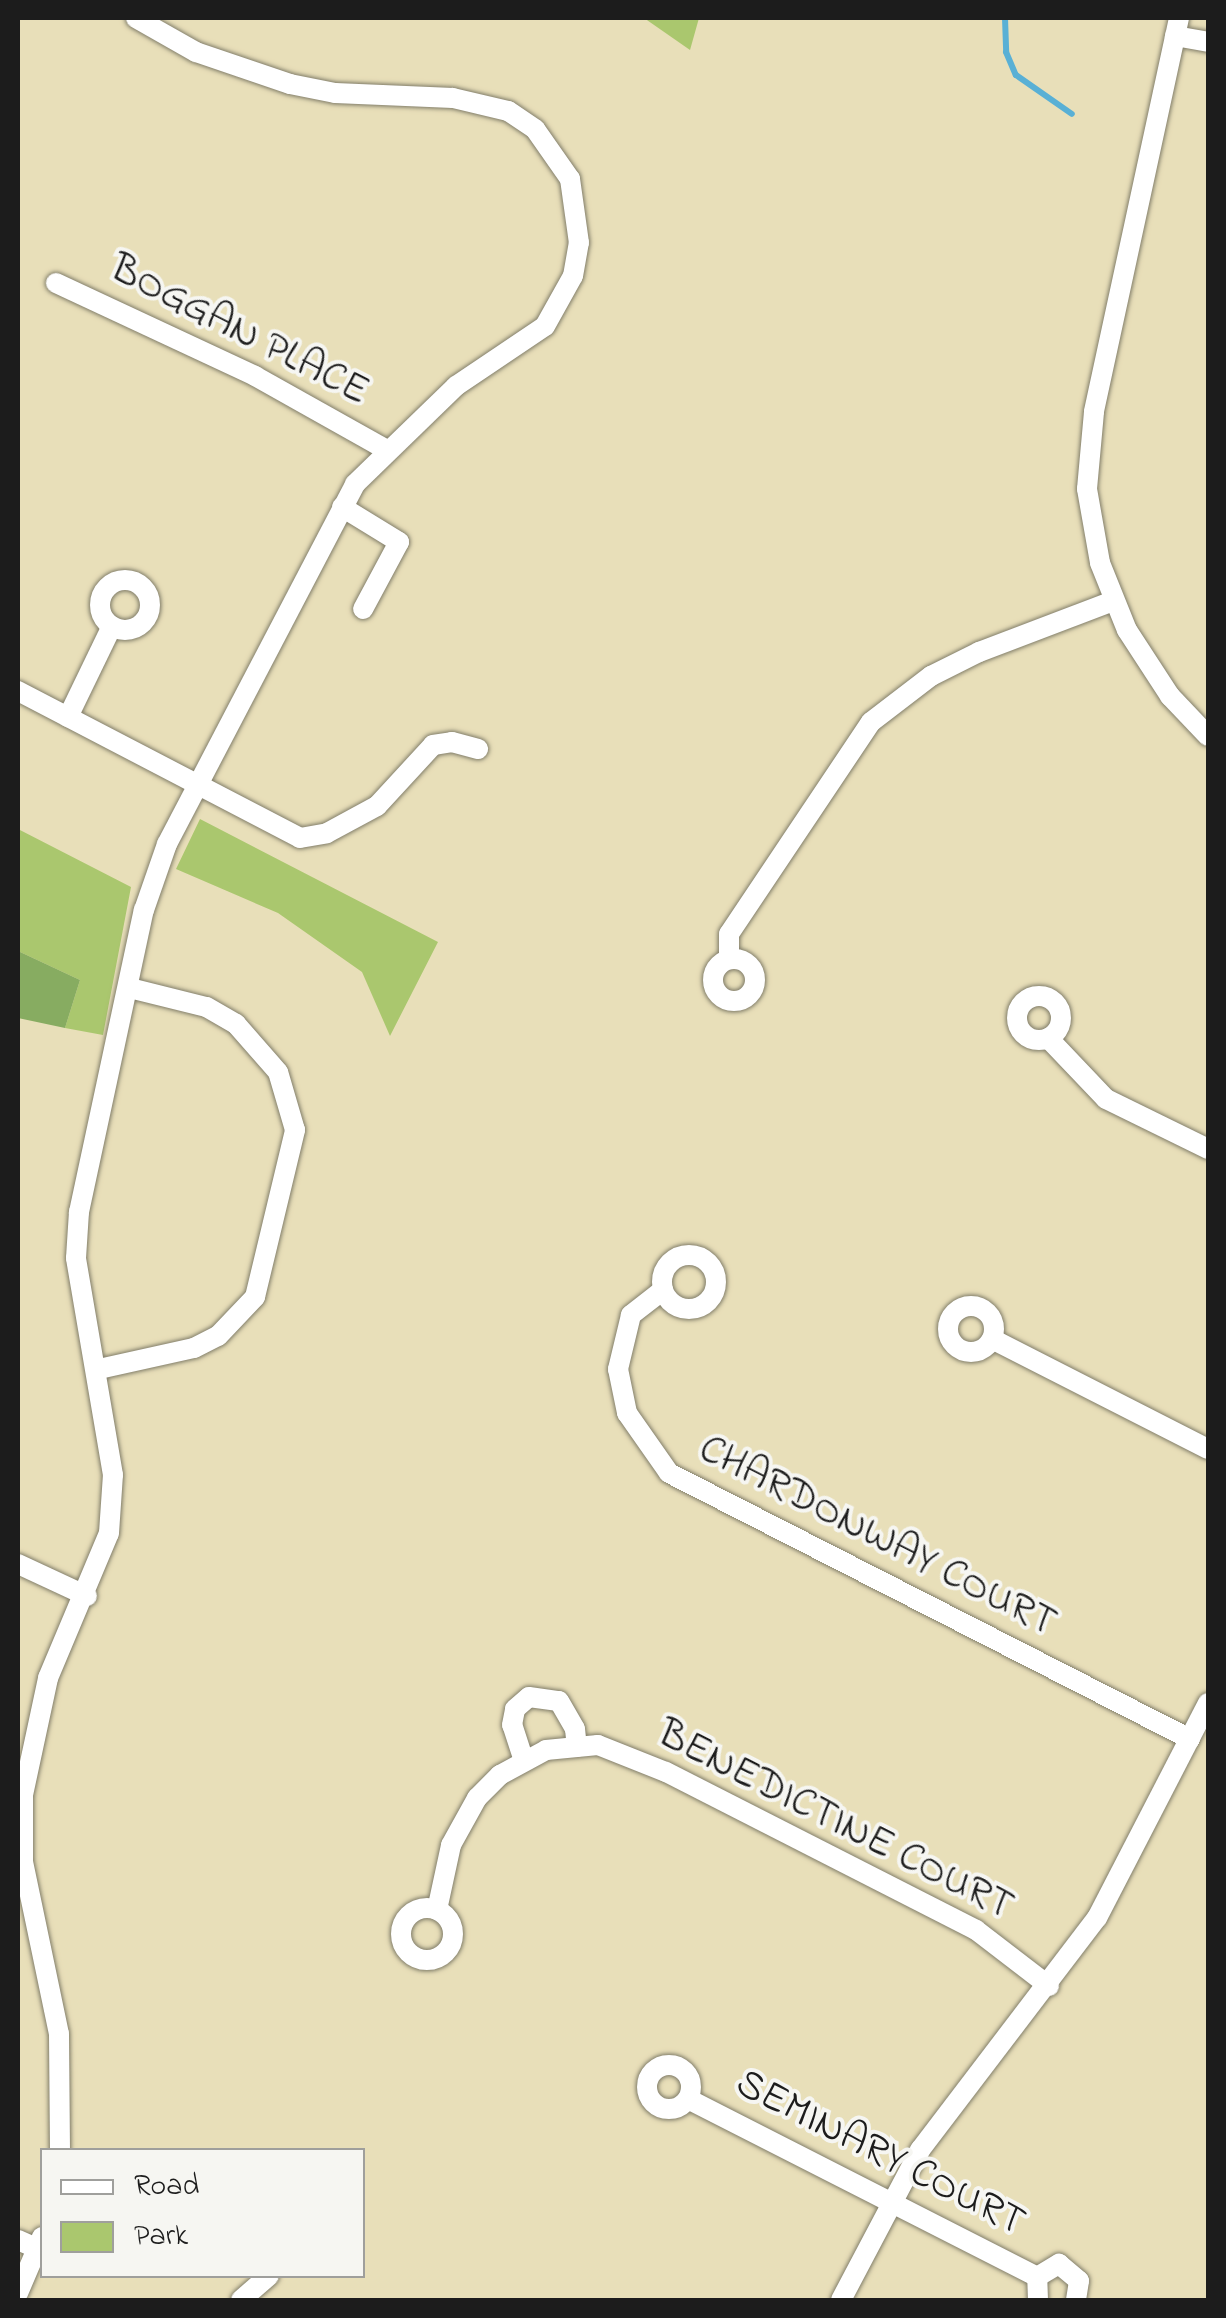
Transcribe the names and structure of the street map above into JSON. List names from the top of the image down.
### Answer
{
  "streets": {
    "street": [
      "BOGGAN PLACE",
      "CHARDONWAY COURT",
      "BENEDICTINE COURT",
      "SEMINARY COURT"
    ]
  },
  "legend": ["Road", "Park"]
}
